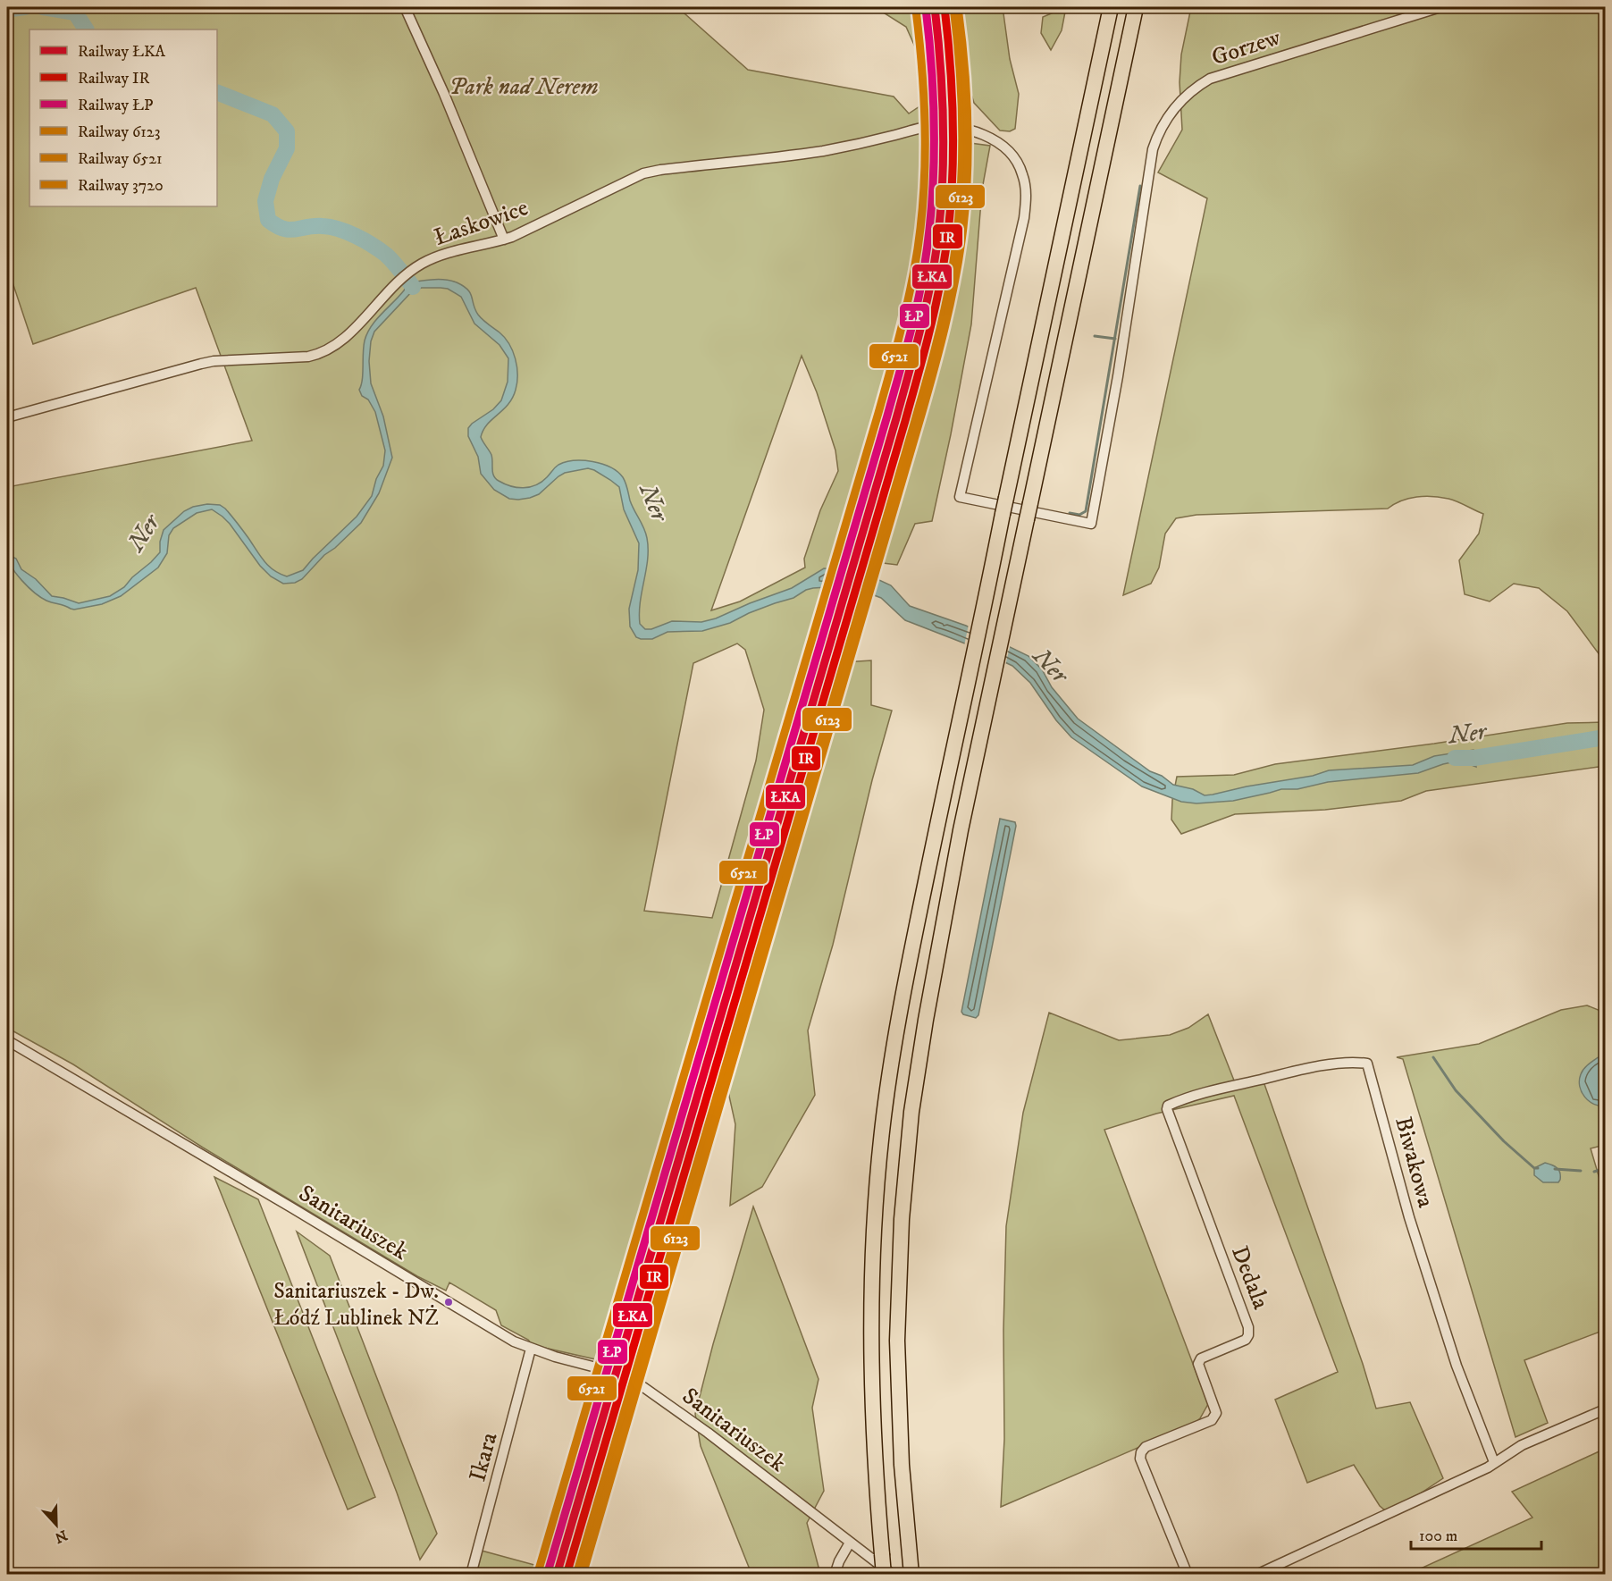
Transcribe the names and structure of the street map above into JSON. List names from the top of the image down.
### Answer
{
  "streets": {
    "street": [
      "Gorzew",
      "Łaskowice",
      "Biwakowa",
      "Sanitariuszek",
      "Dedala",
      "Ikara"
    ]
  },
  "crossings": [
    ["Gorzew", "Łaskowice"],
    ["Biwakowa", "Dedala"],
    ["Sanitariuszek", "Ikara"]
  ],
  "water": ["Ner"],
  "parks": ["Park nad Nerem"],
  "places": ["Sanitariuszek - Dw. Łódź Lublinek NŻ"],
  "lines": [
    "rail line ŁKA",
    "rail line IR",
    "rail line 6123",
    "rail line 3720",
    "rail line ŁP",
    "rail line 6521"
  ],
  "legend": [
    "Railway ŁKA",
    "Railway IR",
    "Railway ŁP",
    "Railway 6123",
    "Railway 6521",
    "Railway 3720"
  ],
  "scale_bar": "100 m",
  "north": "bottom"
}
